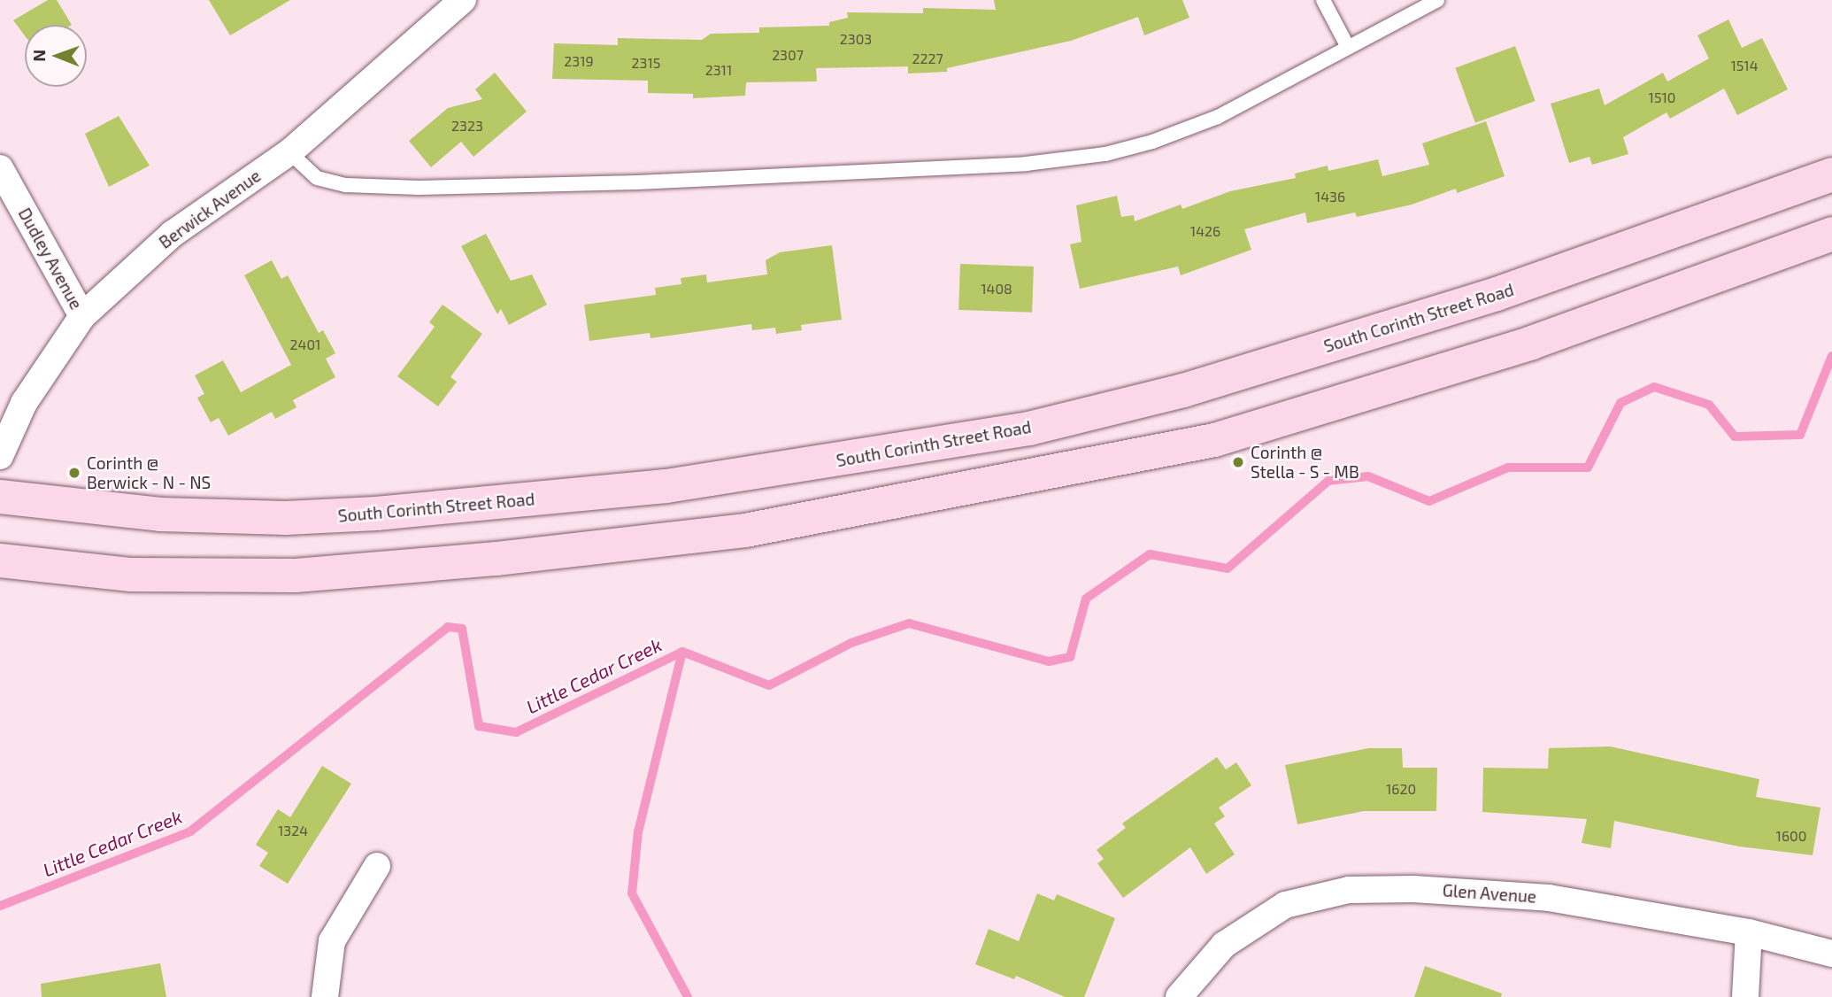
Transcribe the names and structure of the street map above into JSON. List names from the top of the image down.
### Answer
{
  "streets": {
    "main road": ["South Corinth Street Road"],
    "street": ["Berwick Avenue", "Dudley Avenue", "Glen Avenue"]
  },
  "crossings": [
    ["Berwick Avenue", "Dudley Avenue"]
  ],
  "water": ["Little Cedar Creek"],
  "places": ["Corinth @ Stella - S - MB", "Corinth @ Berwick - N - NS"],
  "house_numbers": [
    "2303",
    "2307",
    "2227",
    "2319",
    "2315",
    "1514",
    "2311",
    "1510",
    "2323",
    "1436",
    "1426",
    "1408",
    "2401",
    "1620",
    "1324",
    "1600"
  ],
  "north": "left"
}
